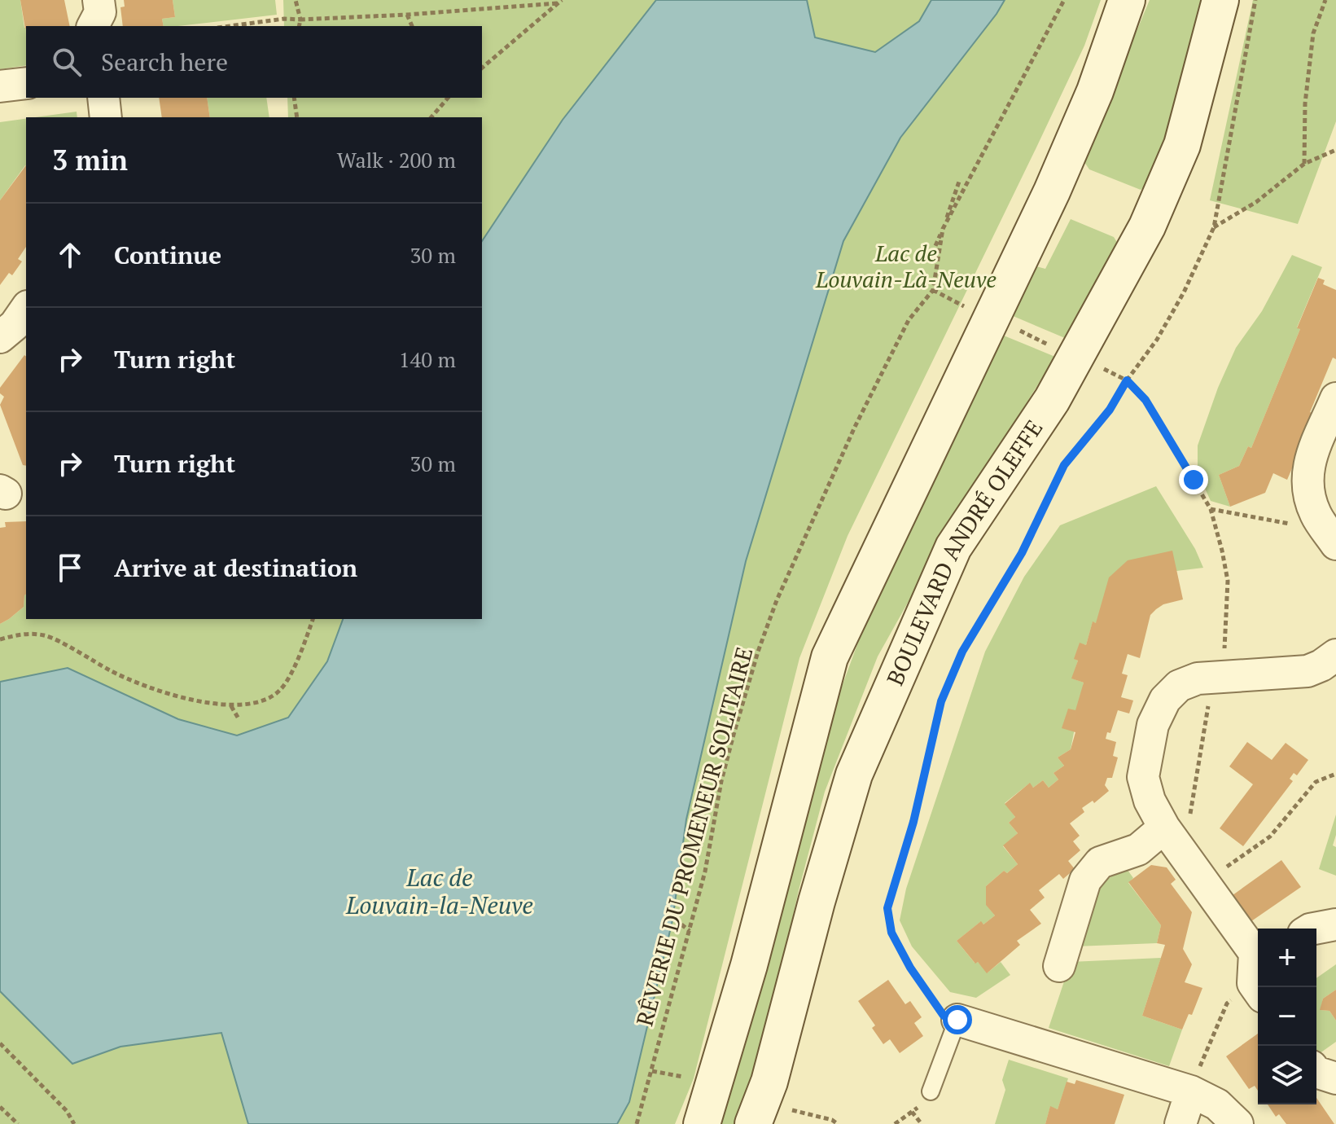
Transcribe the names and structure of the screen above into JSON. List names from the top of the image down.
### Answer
{
  "streets": {
    "main road": ["BOULEVARD ANDRÉ OLEFFE"],
    "path": ["RÊVERIE DU PROMENEUR SOLITAIRE"]
  },
  "water": ["Lac de Louvain-la-Neuve"],
  "parks": ["Lac de Louvain-Là-Neuve"],
  "page": {
    "search": "Search here",
    "heading": ["3 min", "Walk · 200 m"],
    "list": [
      ["Continue", "30 m"],
      ["Turn right", "140 m"],
      ["Turn right", "30 m"],
      "Arrive at destination"
    ],
    "map_buttons": ["+", "−"]
  }
}
